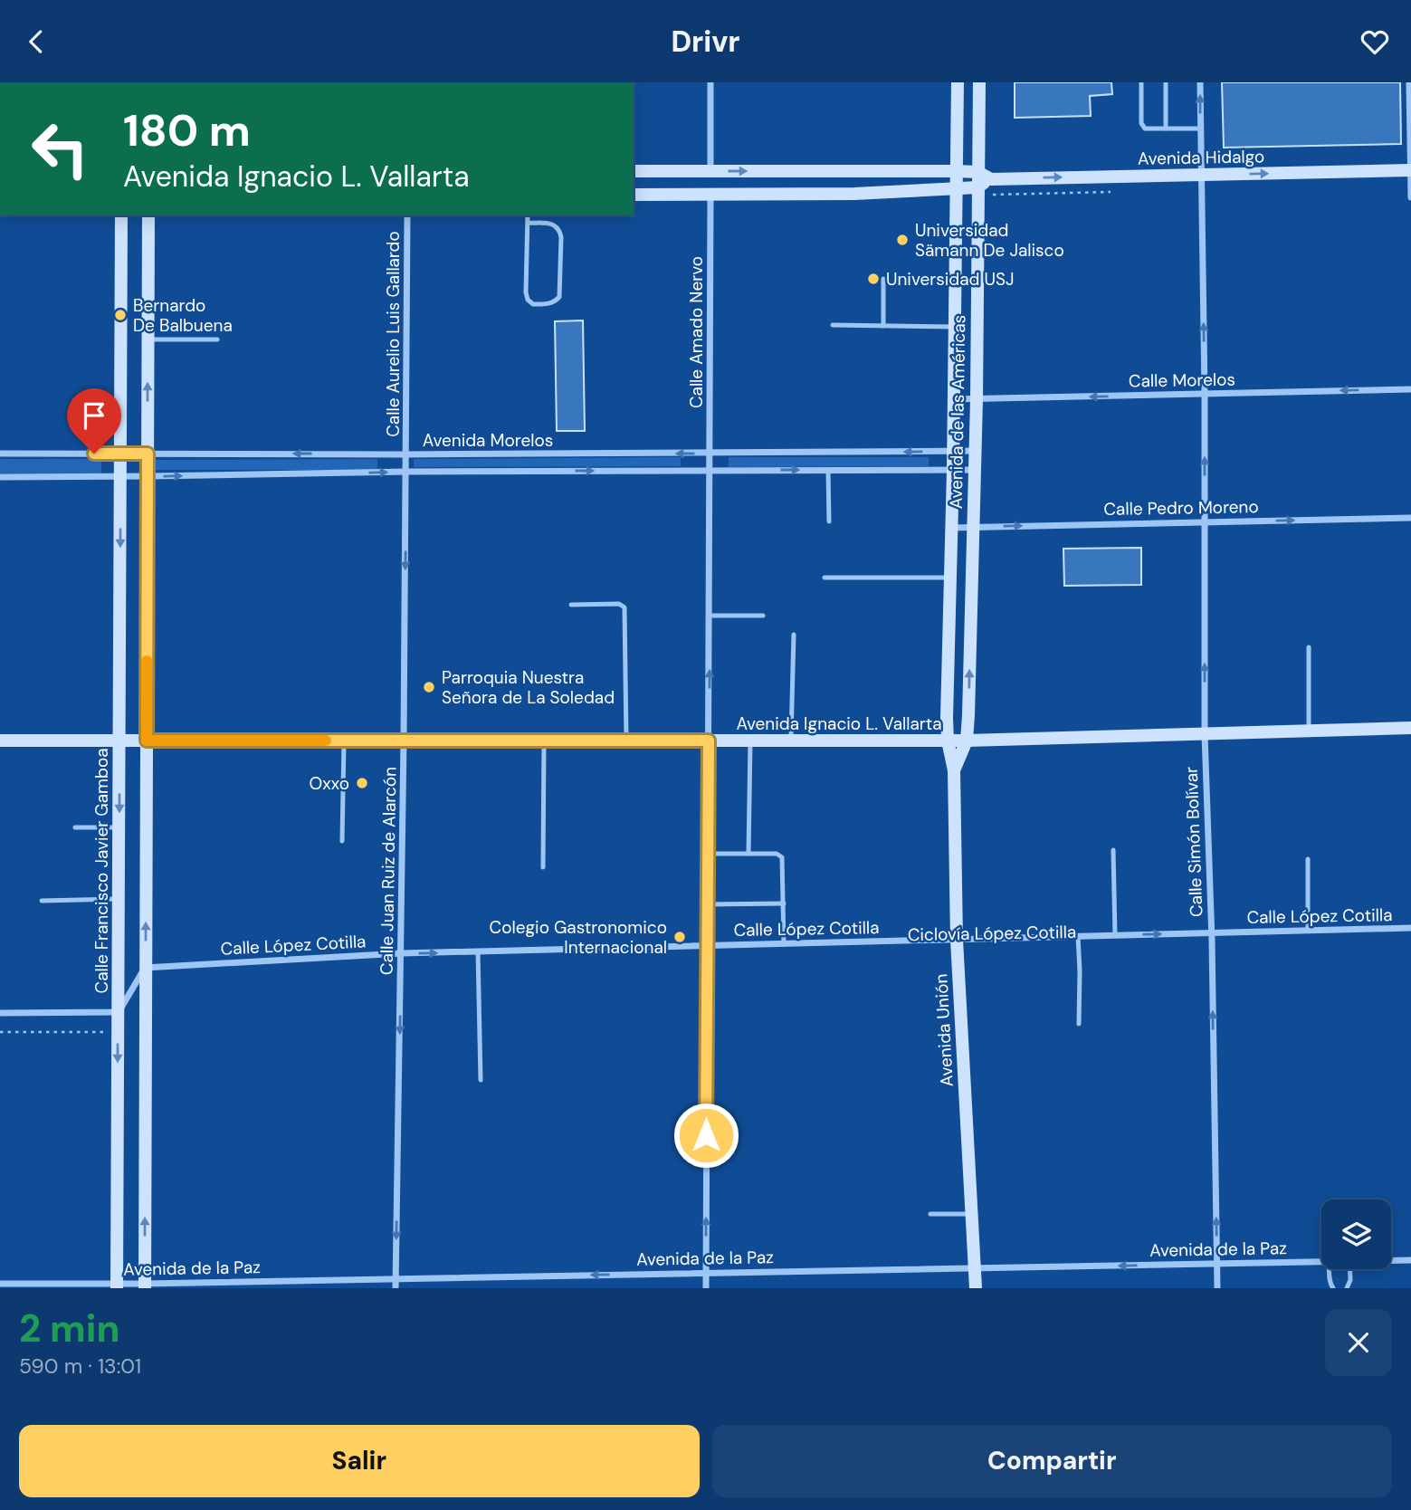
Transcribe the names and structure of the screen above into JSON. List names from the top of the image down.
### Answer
{
  "streets": {
    "main road": [
      "Avenida Hidalgo",
      "Avenida de las Américas",
      "Avenida Ignacio L. Vallarta",
      "Calle Francisco Javier Gamboa",
      "Avenida Unión"
    ],
    "street": [
      "Calle Amado Nervo",
      "Calle Aurelio Luis Gallardo",
      "Calle Morelos",
      "Avenida Morelos",
      "Calle Pedro Moreno",
      "Calle Simón Bolívar",
      "Calle Juan Ruiz de Alarcón",
      "Calle López Cotilla",
      "Avenida de la Paz"
    ]
  },
  "crossings": [
    ["Avenida Hidalgo", "Calle Amado Nervo"],
    ["Avenida Hidalgo", "Avenida de las Américas"],
    ["Avenida Hidalgo", "Calle Simón Bolívar"],
    ["Calle Amado Nervo", "Avenida Morelos"],
    ["Calle Amado Nervo", "Avenida Ignacio L. Vallarta"],
    ["Calle Amado Nervo", "Calle López Cotilla"],
    ["Calle Amado Nervo", "Avenida de la Paz"],
    ["Calle Aurelio Luis Gallardo", "Avenida Morelos"],
    ["Calle Aurelio Luis Gallardo", "Calle Juan Ruiz de Alarcón"],
    ["Calle Morelos", "Avenida de las Américas"],
    ["Calle Morelos", "Calle Simón Bolívar"],
    ["Avenida de las Américas", "Avenida Morelos"],
    ["Avenida de las Américas", "Calle Pedro Moreno"],
    ["Avenida de las Américas", "Avenida Ignacio L. Vallarta"],
    ["Avenida de las Américas", "Avenida Unión"],
    ["Avenida Morelos", "Calle Francisco Javier Gamboa"],
    ["Avenida Morelos", "Calle Juan Ruiz de Alarcón"],
    ["Calle Pedro Moreno", "Calle Simón Bolívar"],
    ["Avenida Ignacio L. Vallarta", "Calle Simón Bolívar"],
    ["Avenida Ignacio L. Vallarta", "Calle Francisco Javier Gamboa"],
    ["Avenida Ignacio L. Vallarta", "Calle Juan Ruiz de Alarcón"],
    ["Avenida Ignacio L. Vallarta", "Avenida Unión"],
    ["Calle Simón Bolívar", "Calle López Cotilla"],
    ["Calle Simón Bolívar", "Avenida de la Paz"],
    ["Calle Francisco Javier Gamboa", "Avenida de la Paz"],
    ["Calle Juan Ruiz de Alarcón", "Calle López Cotilla"],
    ["Calle Juan Ruiz de Alarcón", "Avenida de la Paz"],
    ["Calle López Cotilla", "Avenida Unión"],
    ["Avenida Unión", "Avenida de la Paz"]
  ],
  "one_way": [
    "Calle Amado Nervo",
    "Calle Morelos",
    "Calle Pedro Moreno",
    "Calle Simón Bolívar",
    "Calle Juan Ruiz de Alarcón",
    "Avenida de la Paz"
  ],
  "places": [
    "Universidad Sämann De Jalisco",
    "Universidad USJ",
    "Bernardo De Balbuena",
    "Parroquia Nuestra Señora de La Soledad",
    "Oxxo",
    "Colegio Gastronomico Internacional"
  ],
  "page": {
    "header": "Drivr",
    "turn": ["180 m", "Avenida Ignacio L. Vallarta"],
    "heading": ["2 min", "590 m · 13:01"],
    "buttons": ["Salir", "Compartir"]
  }
}
